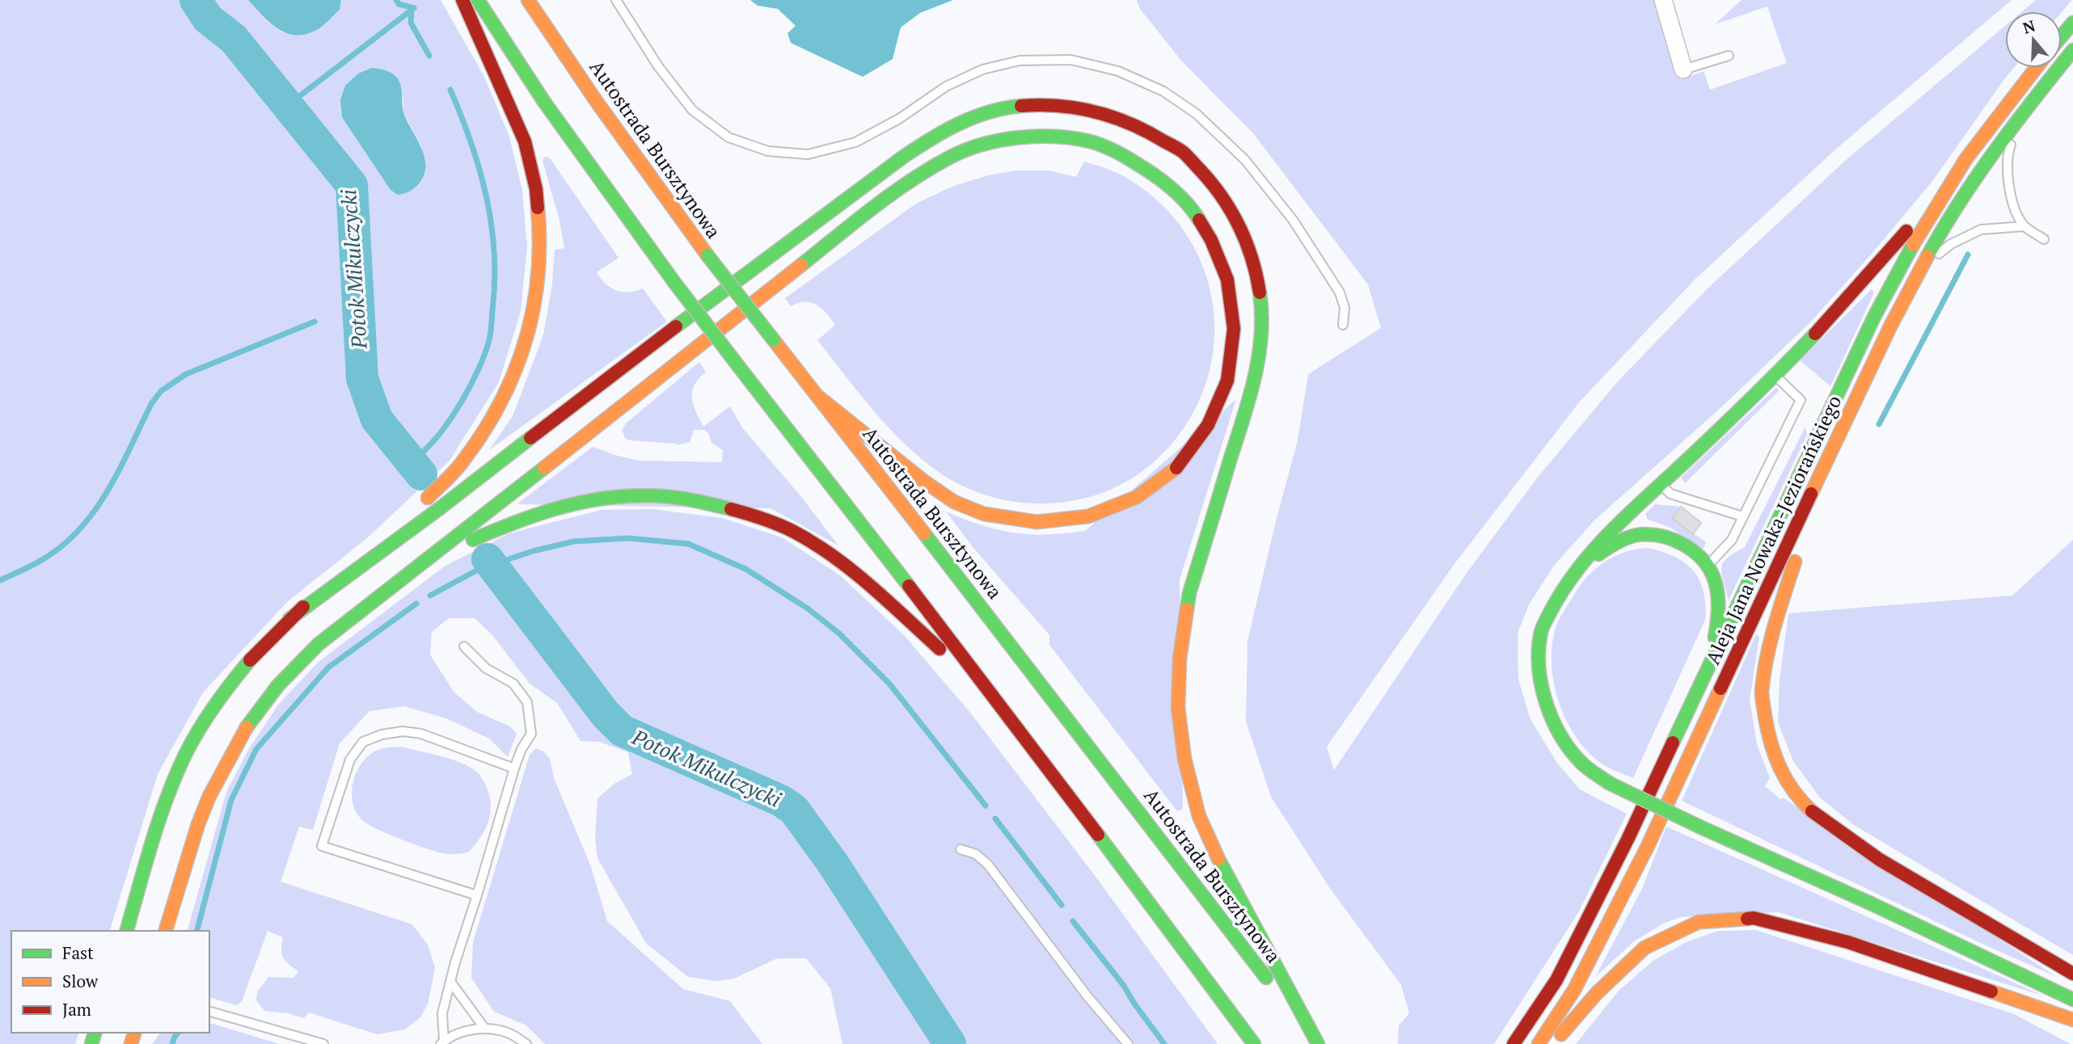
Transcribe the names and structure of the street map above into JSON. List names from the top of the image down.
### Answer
{
  "streets": {
    "main road": ["Autostrada Bursztynowa", "Aleja Jana Nowaka-Jeziorańskiego"]
  },
  "water": ["Potok Mikulczycki"],
  "legend": ["Fast", "Slow", "Jam"],
  "north": "top"
}
